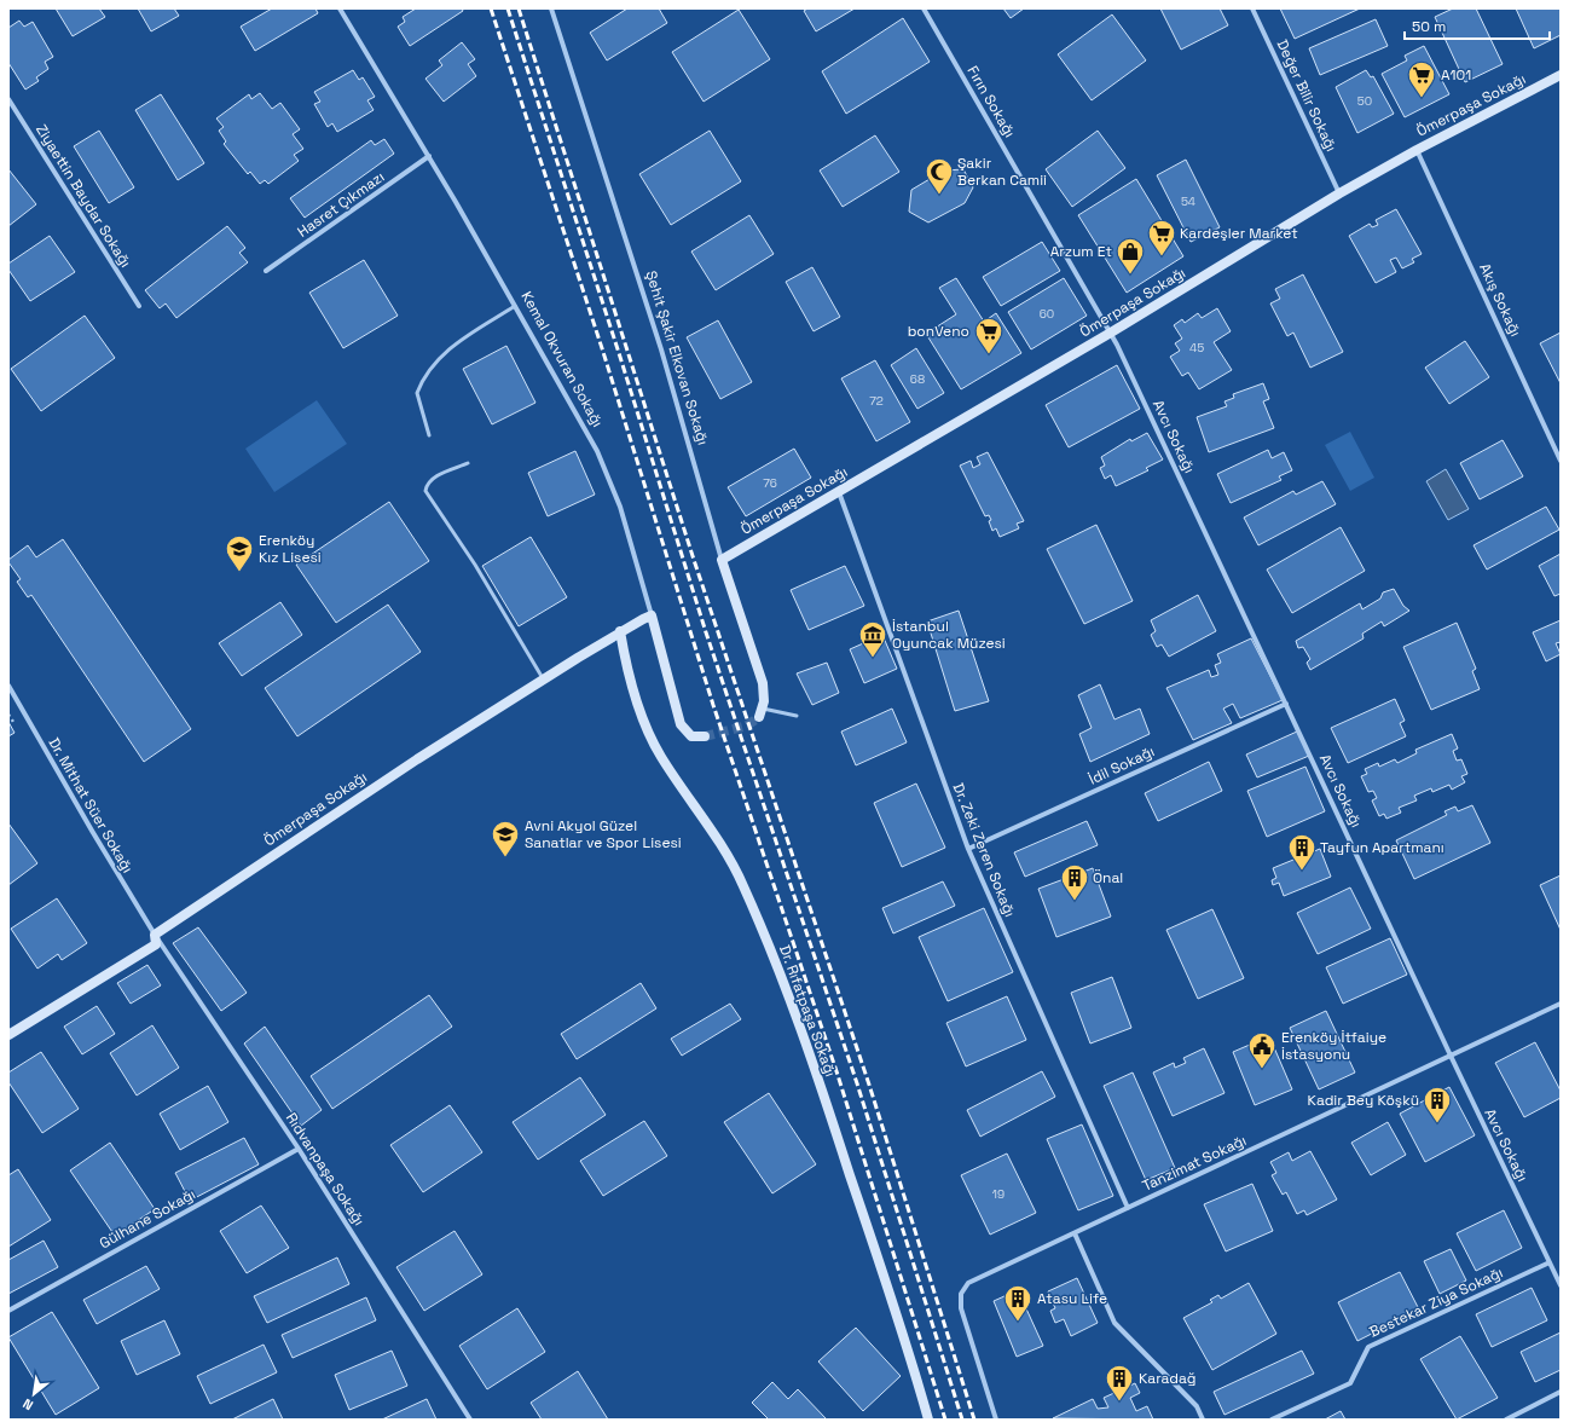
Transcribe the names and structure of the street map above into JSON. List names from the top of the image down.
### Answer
{
  "streets": {
    "street": [
      "Değer Bilir Sokağı",
      "Fırın Sokağı",
      "Ömerpaşa Sokağı",
      "Ziyaettin Baydar Sokağı",
      "Hasret Çıkmazı",
      "Akış Sokağı",
      "Şehit Şakir Elkovan Sokağı",
      "Kemal Okvuran Sokağı",
      "Avcı Sokağı",
      "İdil Sokağı",
      "Dr. Mithat Süer Sokağı",
      "Dr. Zeki Zeren Sokağı",
      "Dr. Rıfatpaşa Sokağı",
      "Tanzimat Sokağı",
      "Rıdvanpaşa Sokağı",
      "Gülhane Sokağı",
      "Bestekar Ziya Sokağı"
    ]
  },
  "crossings": [
    ["Değer Bilir Sokağı", "Ömerpaşa Sokağı"],
    ["Fırın Sokağı", "Ömerpaşa Sokağı"],
    ["Fırın Sokağı", "Avcı Sokağı"],
    ["Ömerpaşa Sokağı", "Akış Sokağı"],
    ["Ömerpaşa Sokağı", "Şehit Şakir Elkovan Sokağı"],
    ["Ömerpaşa Sokağı", "Kemal Okvuran Sokağı"],
    ["Ömerpaşa Sokağı", "Avcı Sokağı"],
    ["Ömerpaşa Sokağı", "Dr. Mithat Süer Sokağı"],
    ["Ömerpaşa Sokağı", "Dr. Zeki Zeren Sokağı"],
    ["Ömerpaşa Sokağı", "Dr. Rıfatpaşa Sokağı"],
    ["Ömerpaşa Sokağı", "Rıdvanpaşa Sokağı"],
    ["Hasret Çıkmazı", "Kemal Okvuran Sokağı"],
    ["Avcı Sokağı", "İdil Sokağı"],
    ["Avcı Sokağı", "Tanzimat Sokağı"],
    ["Avcı Sokağı", "Bestekar Ziya Sokağı"],
    ["İdil Sokağı", "Dr. Zeki Zeren Sokağı"],
    ["Dr. Mithat Süer Sokağı", "Rıdvanpaşa Sokağı"],
    ["Dr. Zeki Zeren Sokağı", "Tanzimat Sokağı"],
    ["Rıdvanpaşa Sokağı", "Gülhane Sokağı"]
  ],
  "places": {
    "supermarket": ["A101", "Kardeşler Market", "bonVeno"],
    "mosque": ["Şakir Berkan Camii"],
    "shop": ["Arzum Et"],
    "school or university": ["Erenköy Kız Lisesi", "Avni Akyol Güzel Sanatlar ve Spor Lisesi"],
    "museum": ["İstanbul Oyuncak Müzesi"],
    "building": [
      "Tayfun Apartmanı",
      "Önal",
      "Kadir Bey Köşkü",
      "Atasu Life",
      "Karadağ"
    ],
    "public building": ["Erenköy İtfaiye İstasyonu"]
  },
  "house_numbers": [
    "50",
    "54",
    "60",
    "45",
    "68",
    "72",
    "76",
    "19"
  ],
  "scale_bar": "50 m",
  "north": "bottom left"
}
